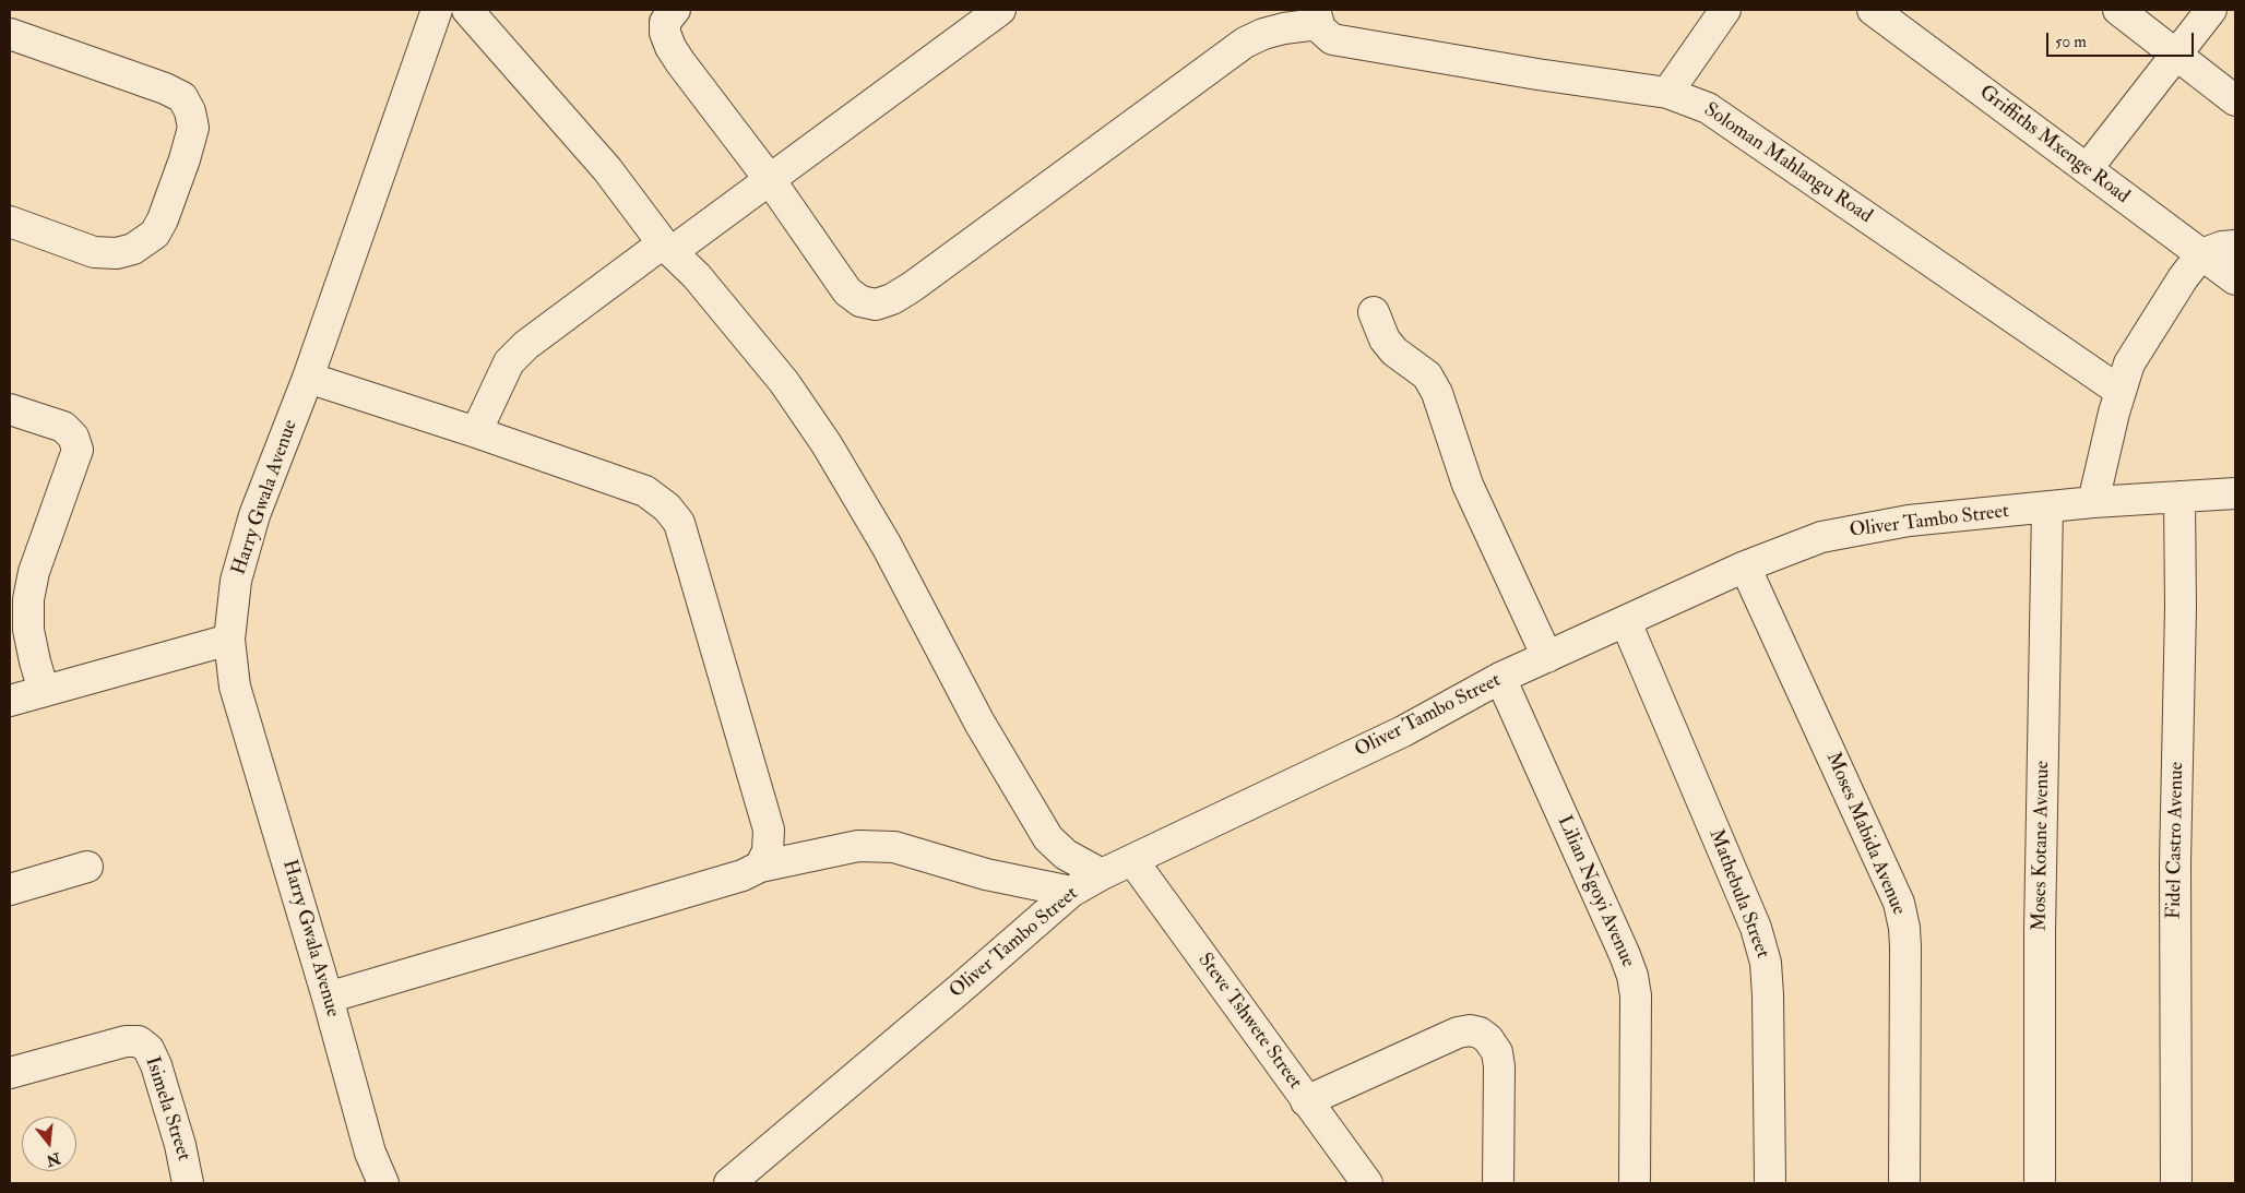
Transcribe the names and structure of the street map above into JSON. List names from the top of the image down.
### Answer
{
  "streets": {
    "street": [
      "Griffiths Mxenge Road",
      "Soloman Mahlangu Road",
      "Harry Gwala Avenue",
      "Oliver Tambo Street",
      "Moses Mabida Avenue",
      "Fidel Castro Avenue",
      "Moses Kotane Avenue",
      "Lilian Ngoyi Avenue",
      "Mathebula Street",
      "Steve Tshwete Street",
      "Isimela Street"
    ]
  },
  "crossings": [
    ["Oliver Tambo Street", "Moses Mabida Avenue"],
    ["Oliver Tambo Street", "Fidel Castro Avenue"],
    ["Oliver Tambo Street", "Moses Kotane Avenue"],
    ["Oliver Tambo Street", "Lilian Ngoyi Avenue"],
    ["Oliver Tambo Street", "Mathebula Street"],
    ["Oliver Tambo Street", "Steve Tshwete Street"]
  ],
  "scale_bar": "50 m",
  "north": "bottom"
}
